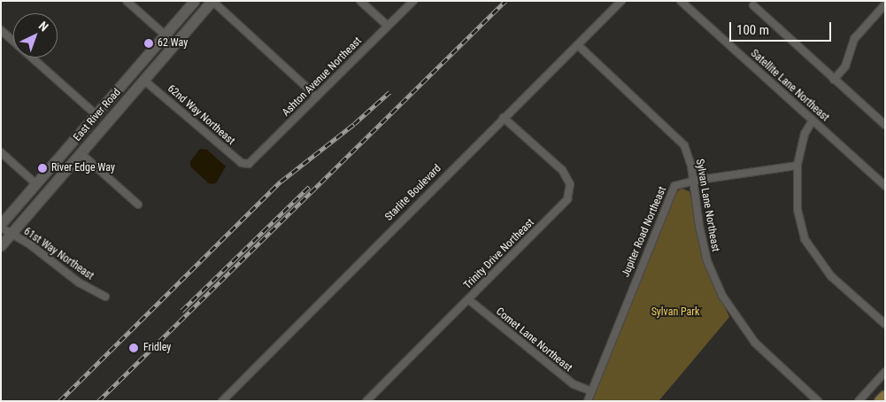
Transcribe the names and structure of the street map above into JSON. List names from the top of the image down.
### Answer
{
  "streets": {
    "main road": ["East River Road"],
    "street": [
      "Ashton Avenue Northeast",
      "Satellite Lane Northeast",
      "62nd Way Northeast",
      "Starlite Boulevard",
      "Sylvan Lane Northeast",
      "Jupiter Road Northeast",
      "61st Way Northeast",
      "Trinity Drive Northeast",
      "Comet Lane Northeast"
    ]
  },
  "crossings": [
    ["Ashton Avenue Northeast", "62nd Way Northeast"],
    ["East River Road", "62nd Way Northeast"],
    ["East River Road", "61st Way Northeast"],
    ["Starlite Boulevard", "Sylvan Lane Northeast"],
    ["Starlite Boulevard", "Trinity Drive Northeast"],
    ["Sylvan Lane Northeast", "Jupiter Road Northeast"],
    ["Jupiter Road Northeast", "Comet Lane Northeast"],
    ["Trinity Drive Northeast", "Comet Lane Northeast"]
  ],
  "parks": ["Sylvan Park"],
  "places": ["62 Way", "River Edge Way", "Fridley"],
  "scale_bar": "100 m",
  "north": "top right"
}
